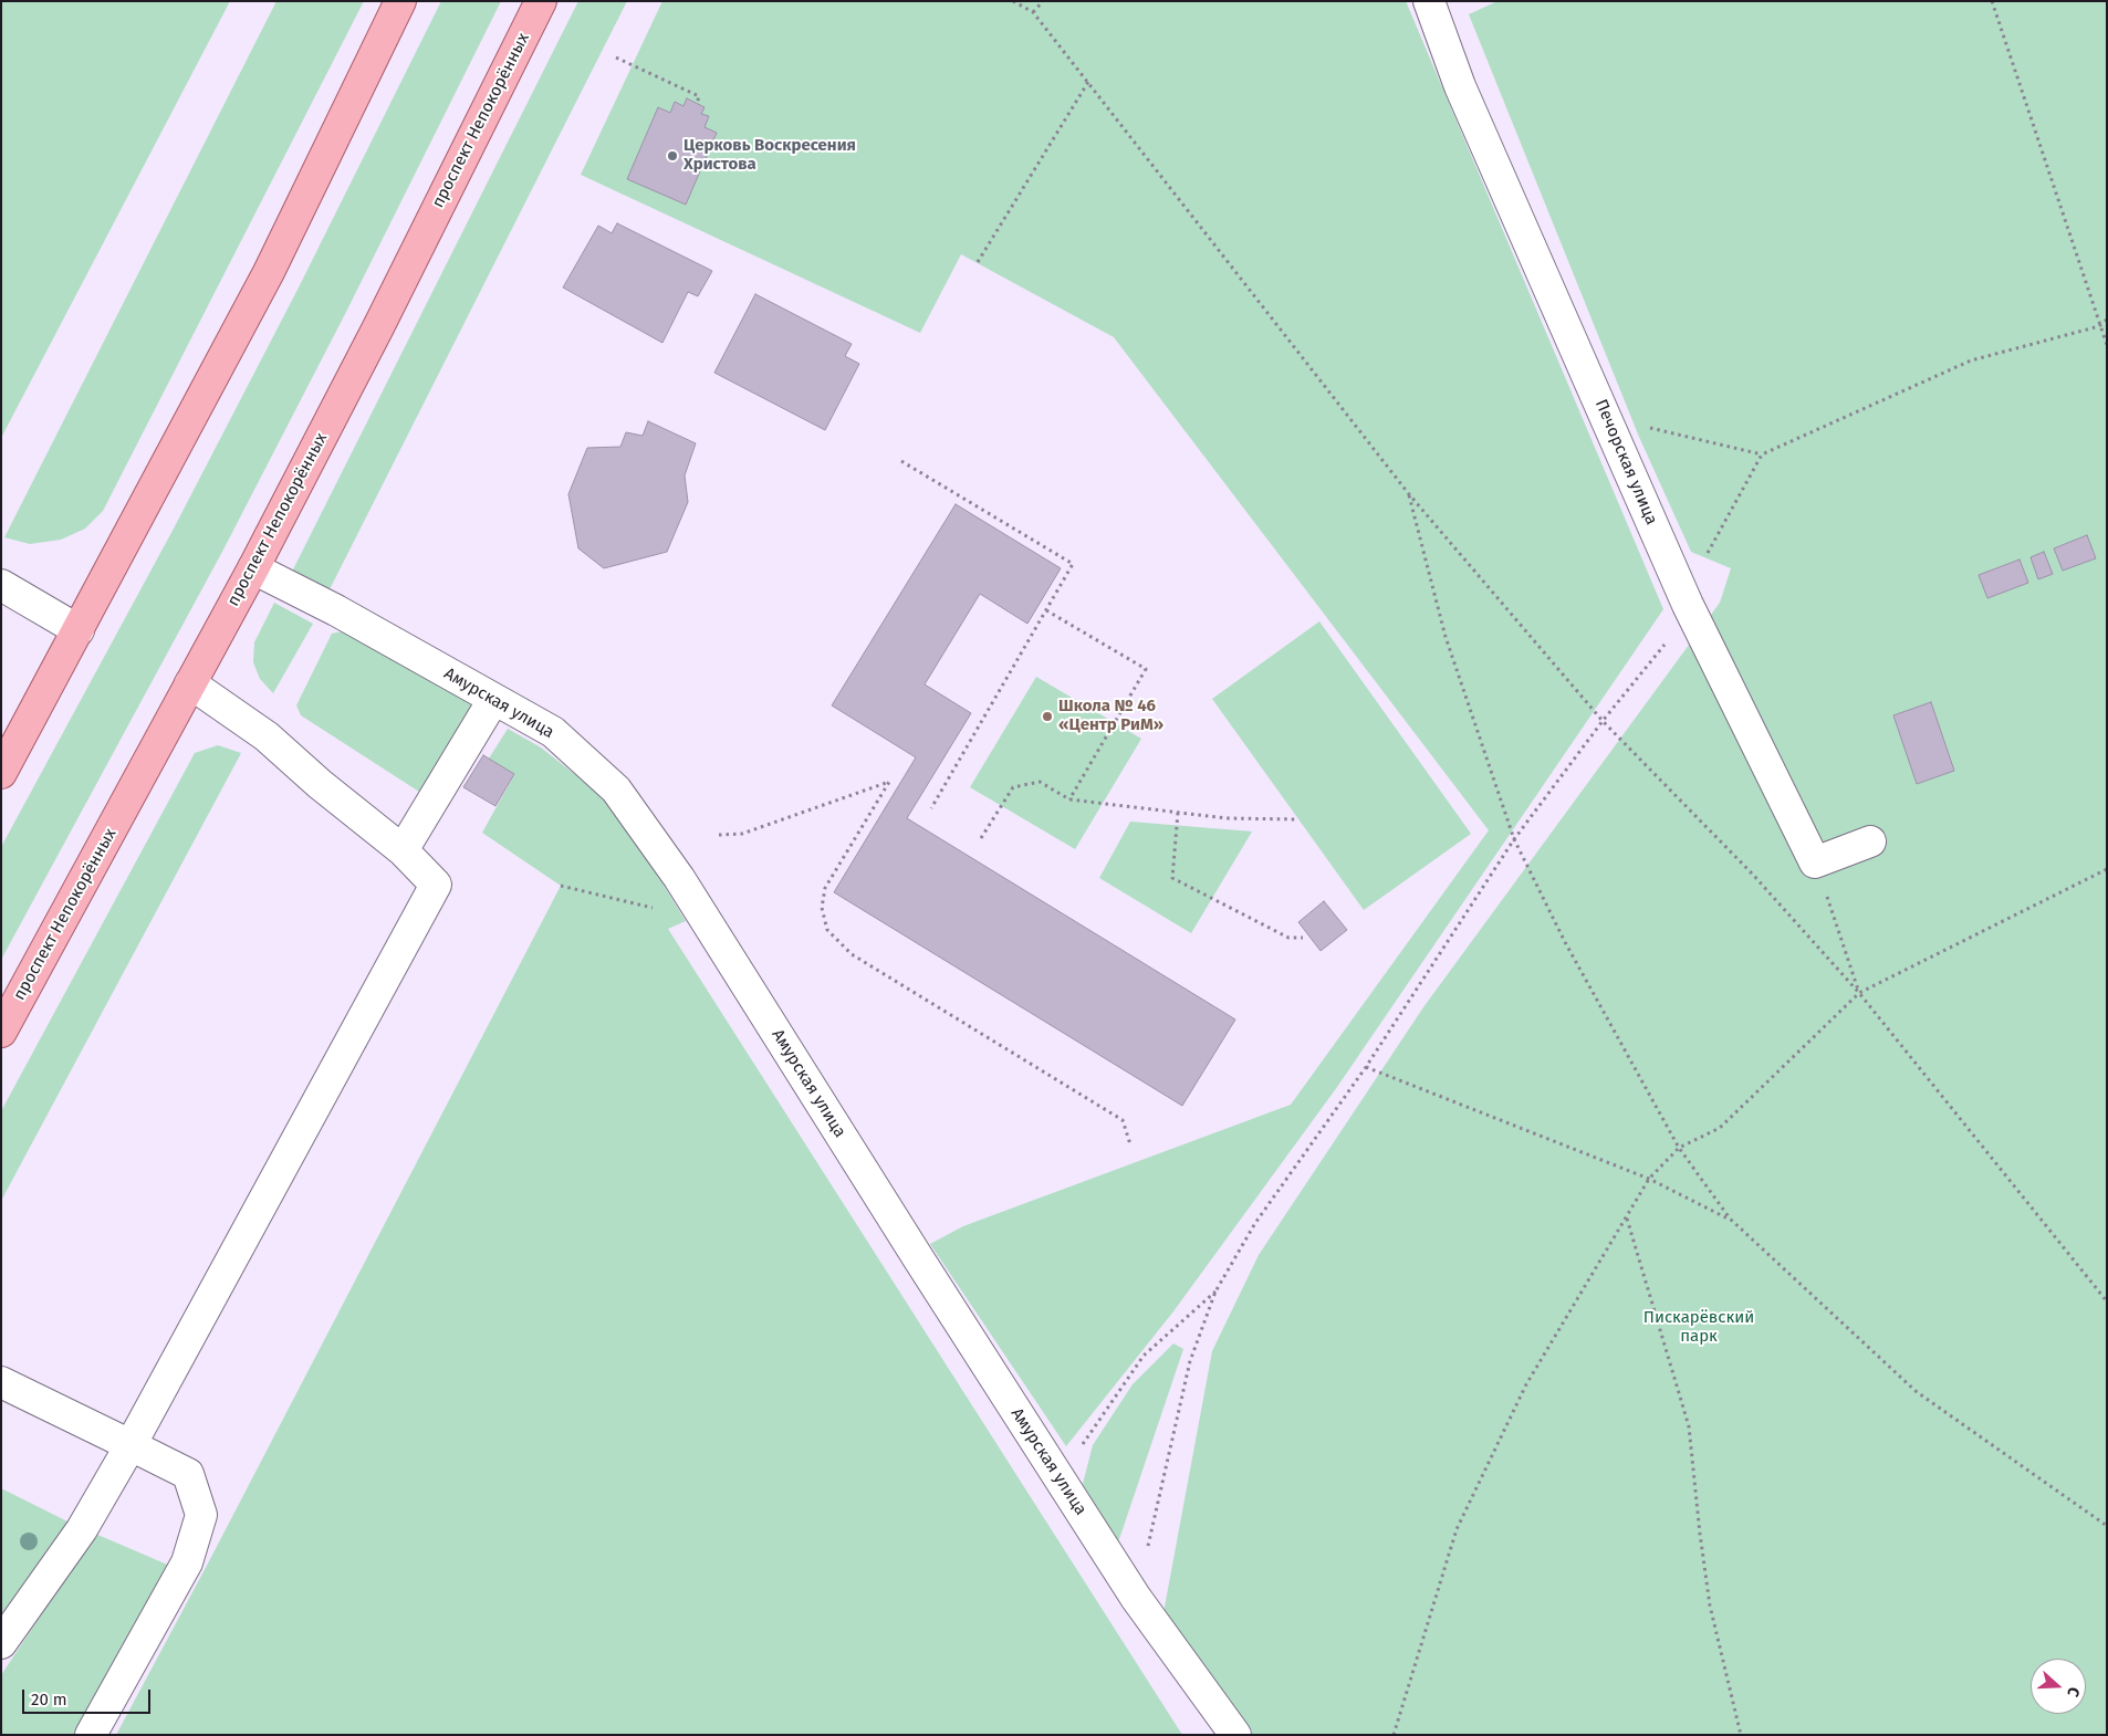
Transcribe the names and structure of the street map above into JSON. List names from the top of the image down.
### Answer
{
  "streets": {
    "main road": ["проспект Непокорённых"],
    "street": ["Печорская улица", "Амурская улица"]
  },
  "crossings": [
    ["проспект Непокорённых", "Амурская улица"]
  ],
  "parks": ["Пискарёвский парк"],
  "places": ["Церковь Воскресения Христова", "Школа № 46 «Центр РиМ»"],
  "scale_bar": "20 m",
  "north": "right"
}
